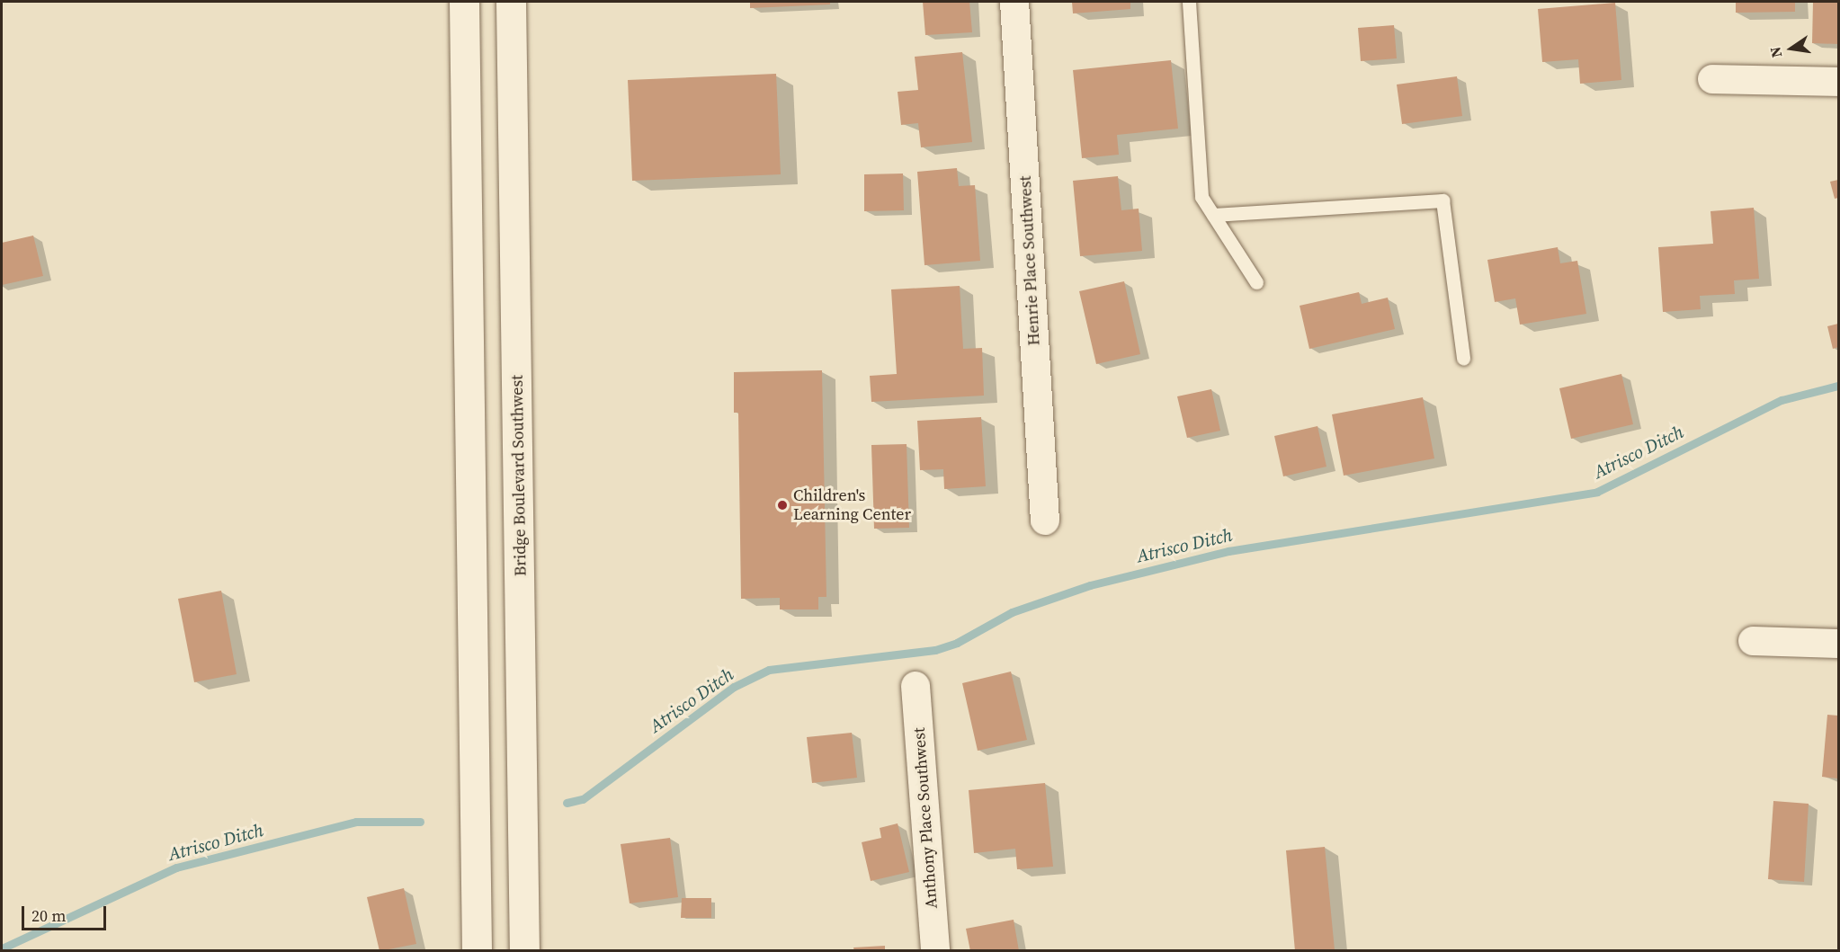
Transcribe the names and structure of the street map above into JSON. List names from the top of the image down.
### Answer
{
  "streets": {
    "main road": ["Bridge Boulevard Southwest"],
    "street": ["Henrie Place Southwest", "Anthony Place Southwest"]
  },
  "water": ["Atrisco Ditch"],
  "places": ["Children's Learning Center"],
  "scale_bar": "20 m",
  "north": "left"
}
